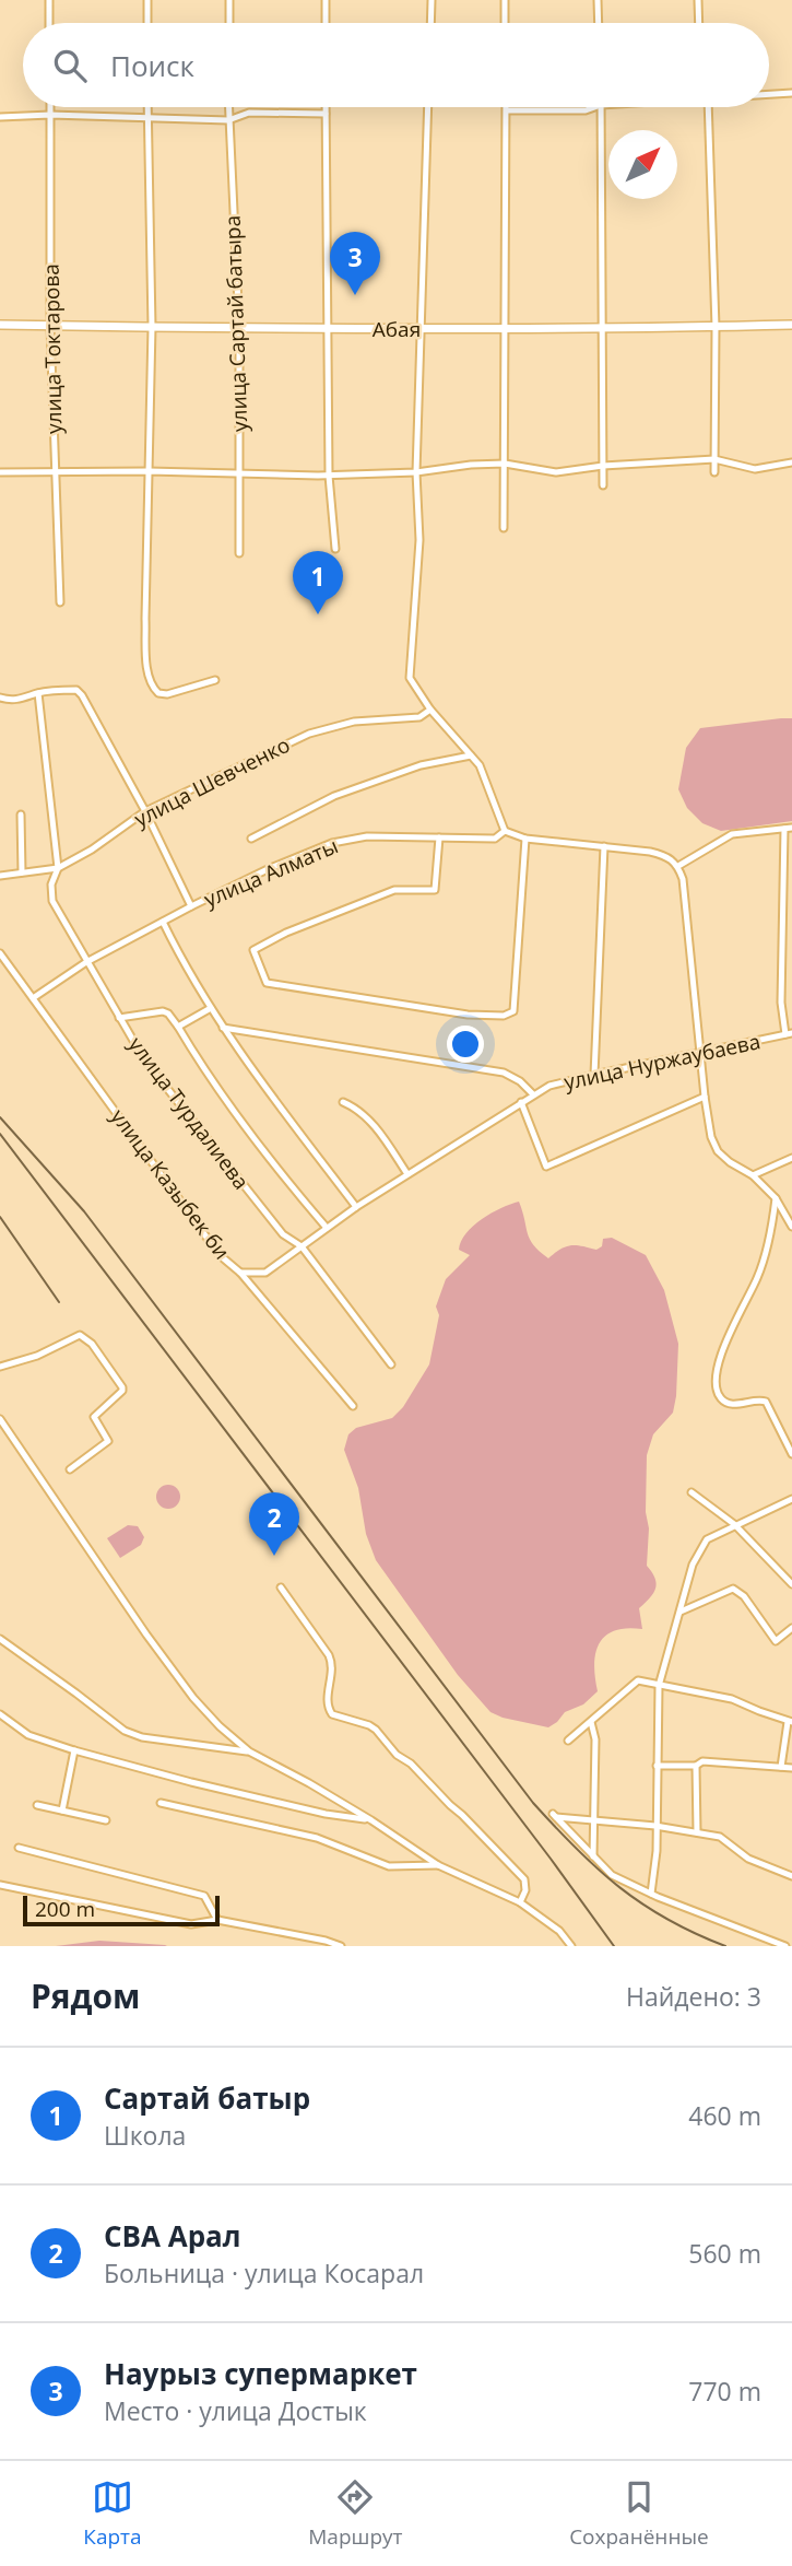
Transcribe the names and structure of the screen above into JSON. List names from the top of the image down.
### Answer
{
  "streets": {
    "street": [
      "улица Сартай батыра",
      "Абая",
      "улица Токтарова",
      "улица Шевченко",
      "улица Алматы",
      "улица Нуржаубаева",
      "улица Турдалиева",
      "улица Казыбек би"
    ]
  },
  "crossings": [
    ["улица Сартай батыра", "Абая"],
    ["Абая", "улица Токтарова"],
    ["улица Шевченко", "улица Турдалиева"],
    ["улица Алматы", "улица Турдалиева"],
    ["улица Алматы", "улица Казыбек би"],
    ["улица Нуржаубаева", "улица Турдалиева"],
    ["улица Нуржаубаева", "улица Казыбек би"]
  ],
  "scale_bar": "200 m",
  "north": "top right",
  "page": {
    "search": "Поиск",
    "pins": ["3", "1", "2"],
    "scale": "200 m",
    "heading": ["Рядом", "Найдено: 3"],
    "list": [
      {
        "mark": "1",
        "name": "Сартай батыр",
        "note": "Школа",
        "value": "460 m"
      },
      {
        "mark": "2",
        "name": "СВА Арал",
        "note": "Больница · улица Косарал",
        "value": "560 m"
      },
      {
        "mark": "3",
        "name": "Наурыз супермаркет",
        "note": "Место · улица Достык",
        "value": "770 m"
      }
    ],
    "nav": ["Карта", "Маршрут", "Сохранённые"]
  }
}
